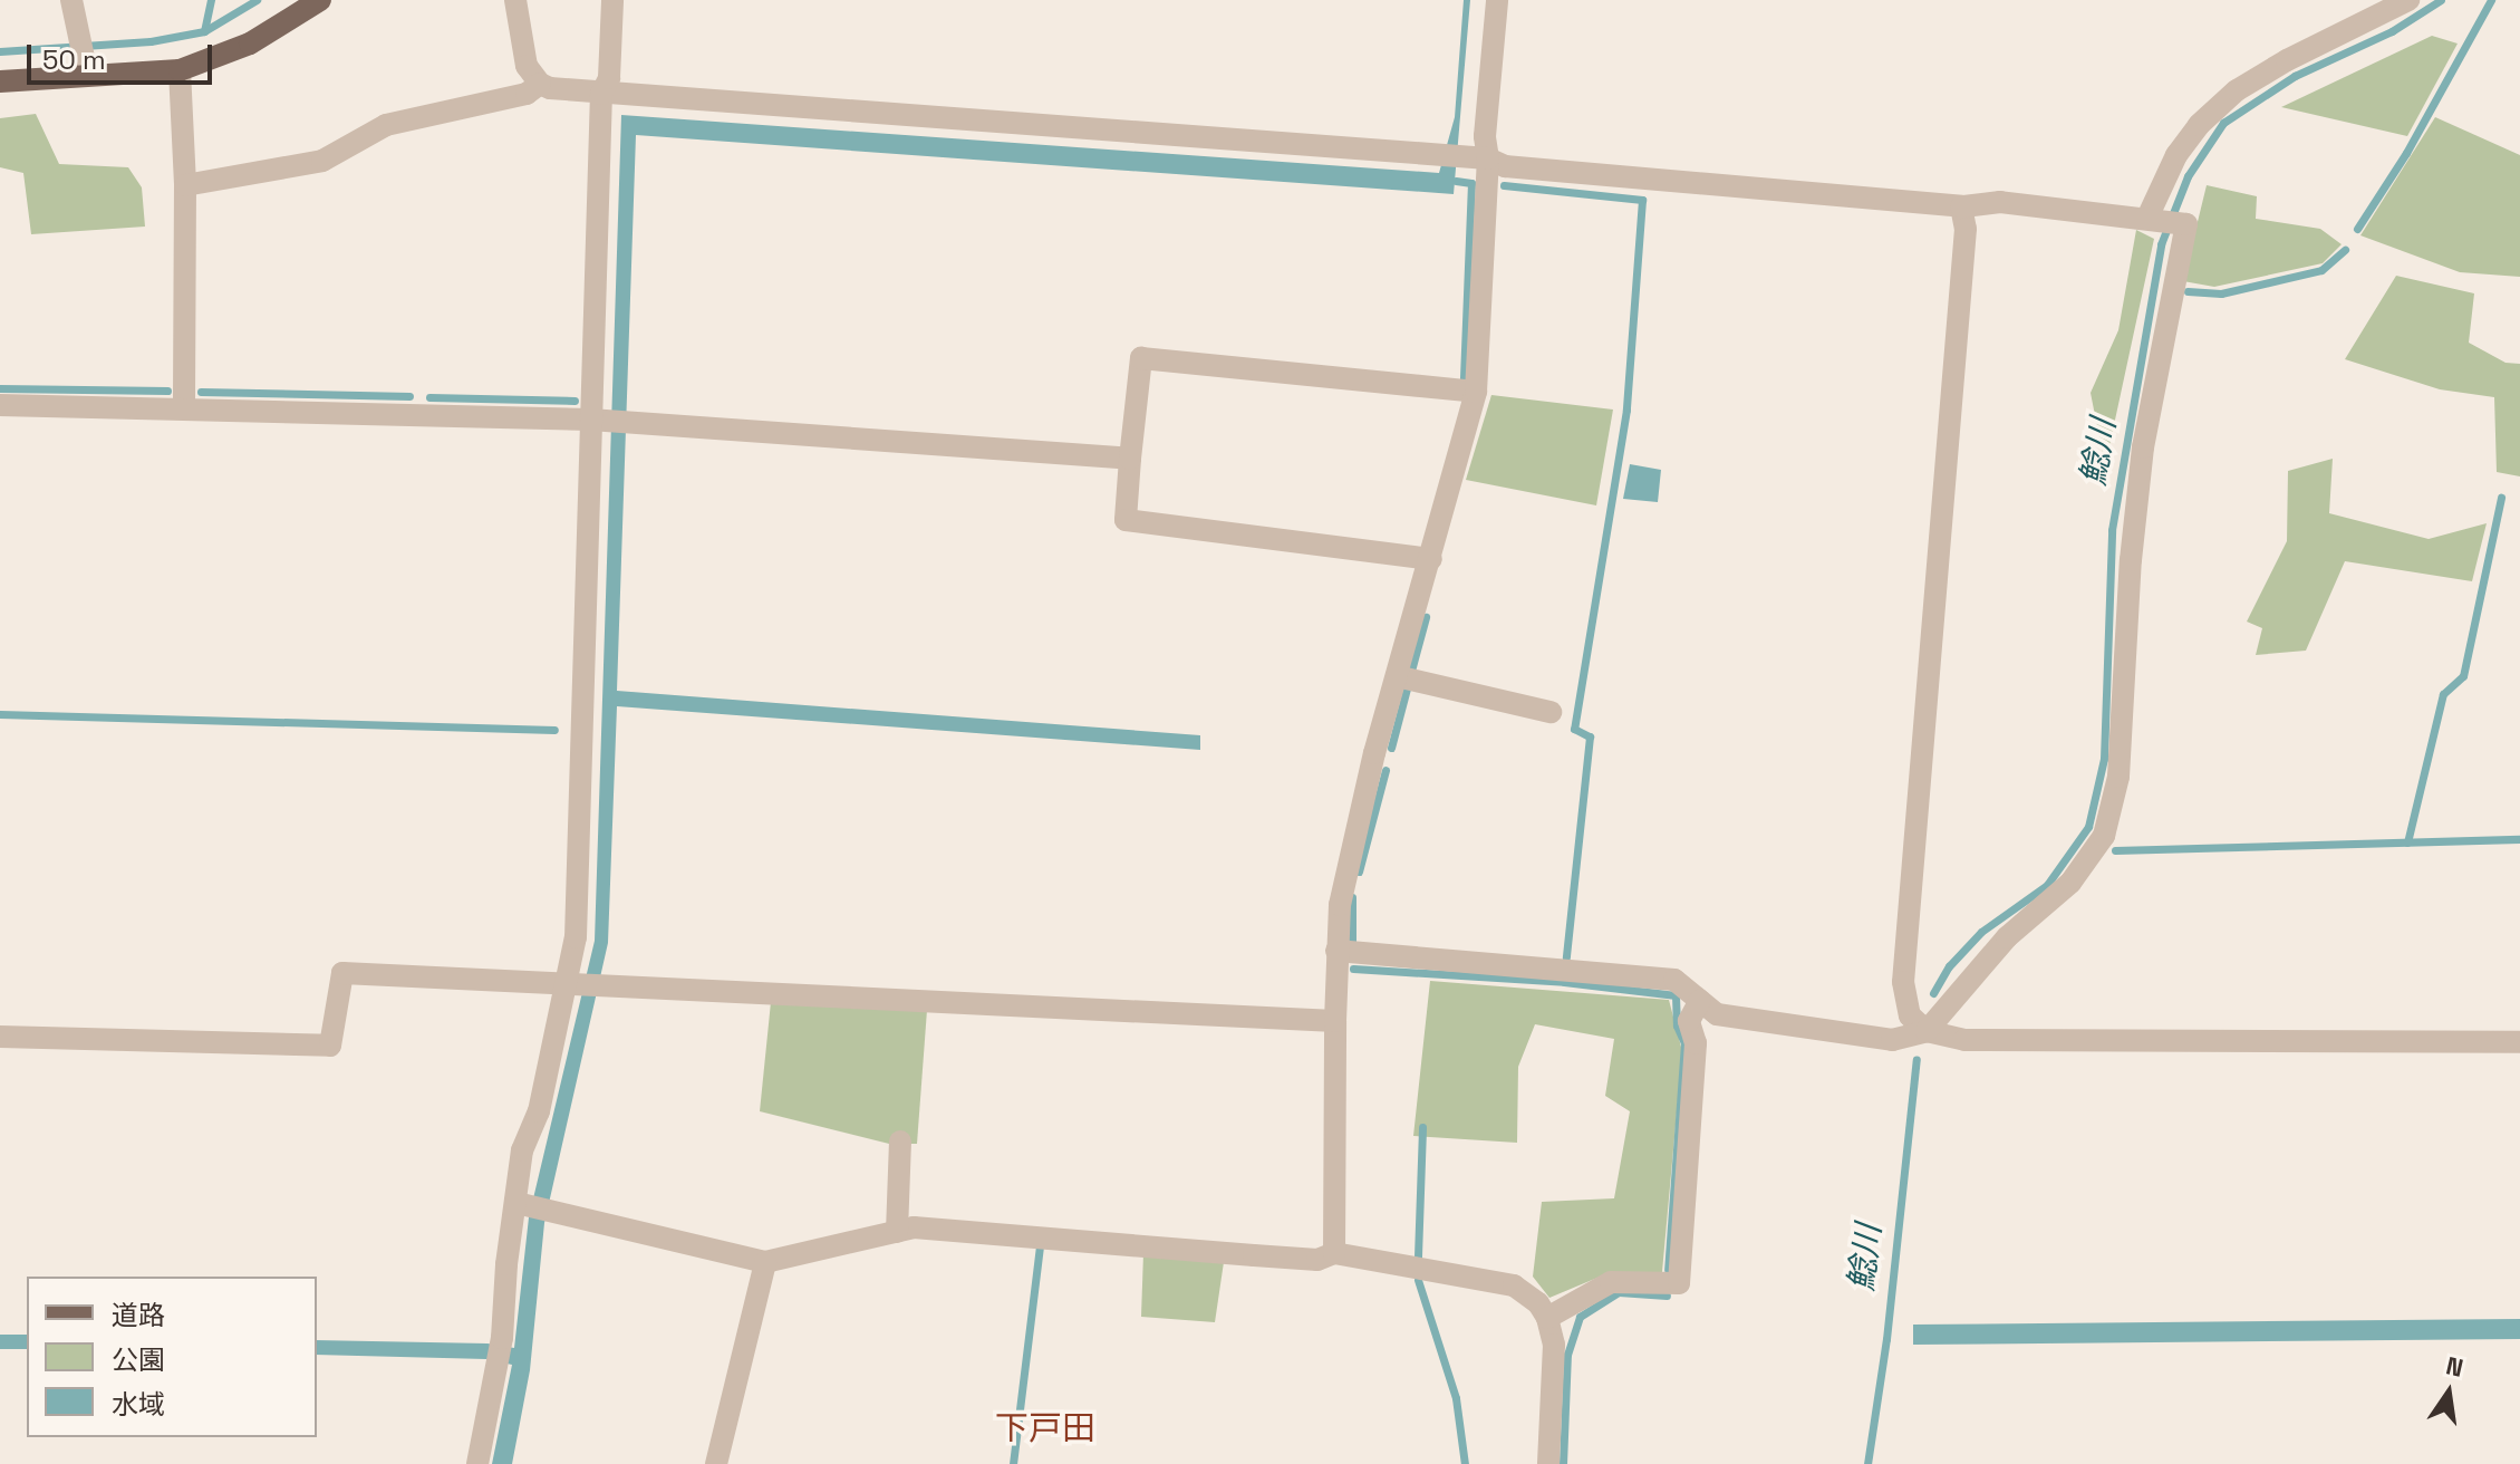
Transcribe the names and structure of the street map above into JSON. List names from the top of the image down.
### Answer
{
  "districts": ["下戸田"],
  "water": ["鯰川"],
  "legend": ["道路", "公園", "水域"],
  "scale_bar": "50 m",
  "north": "top"
}
